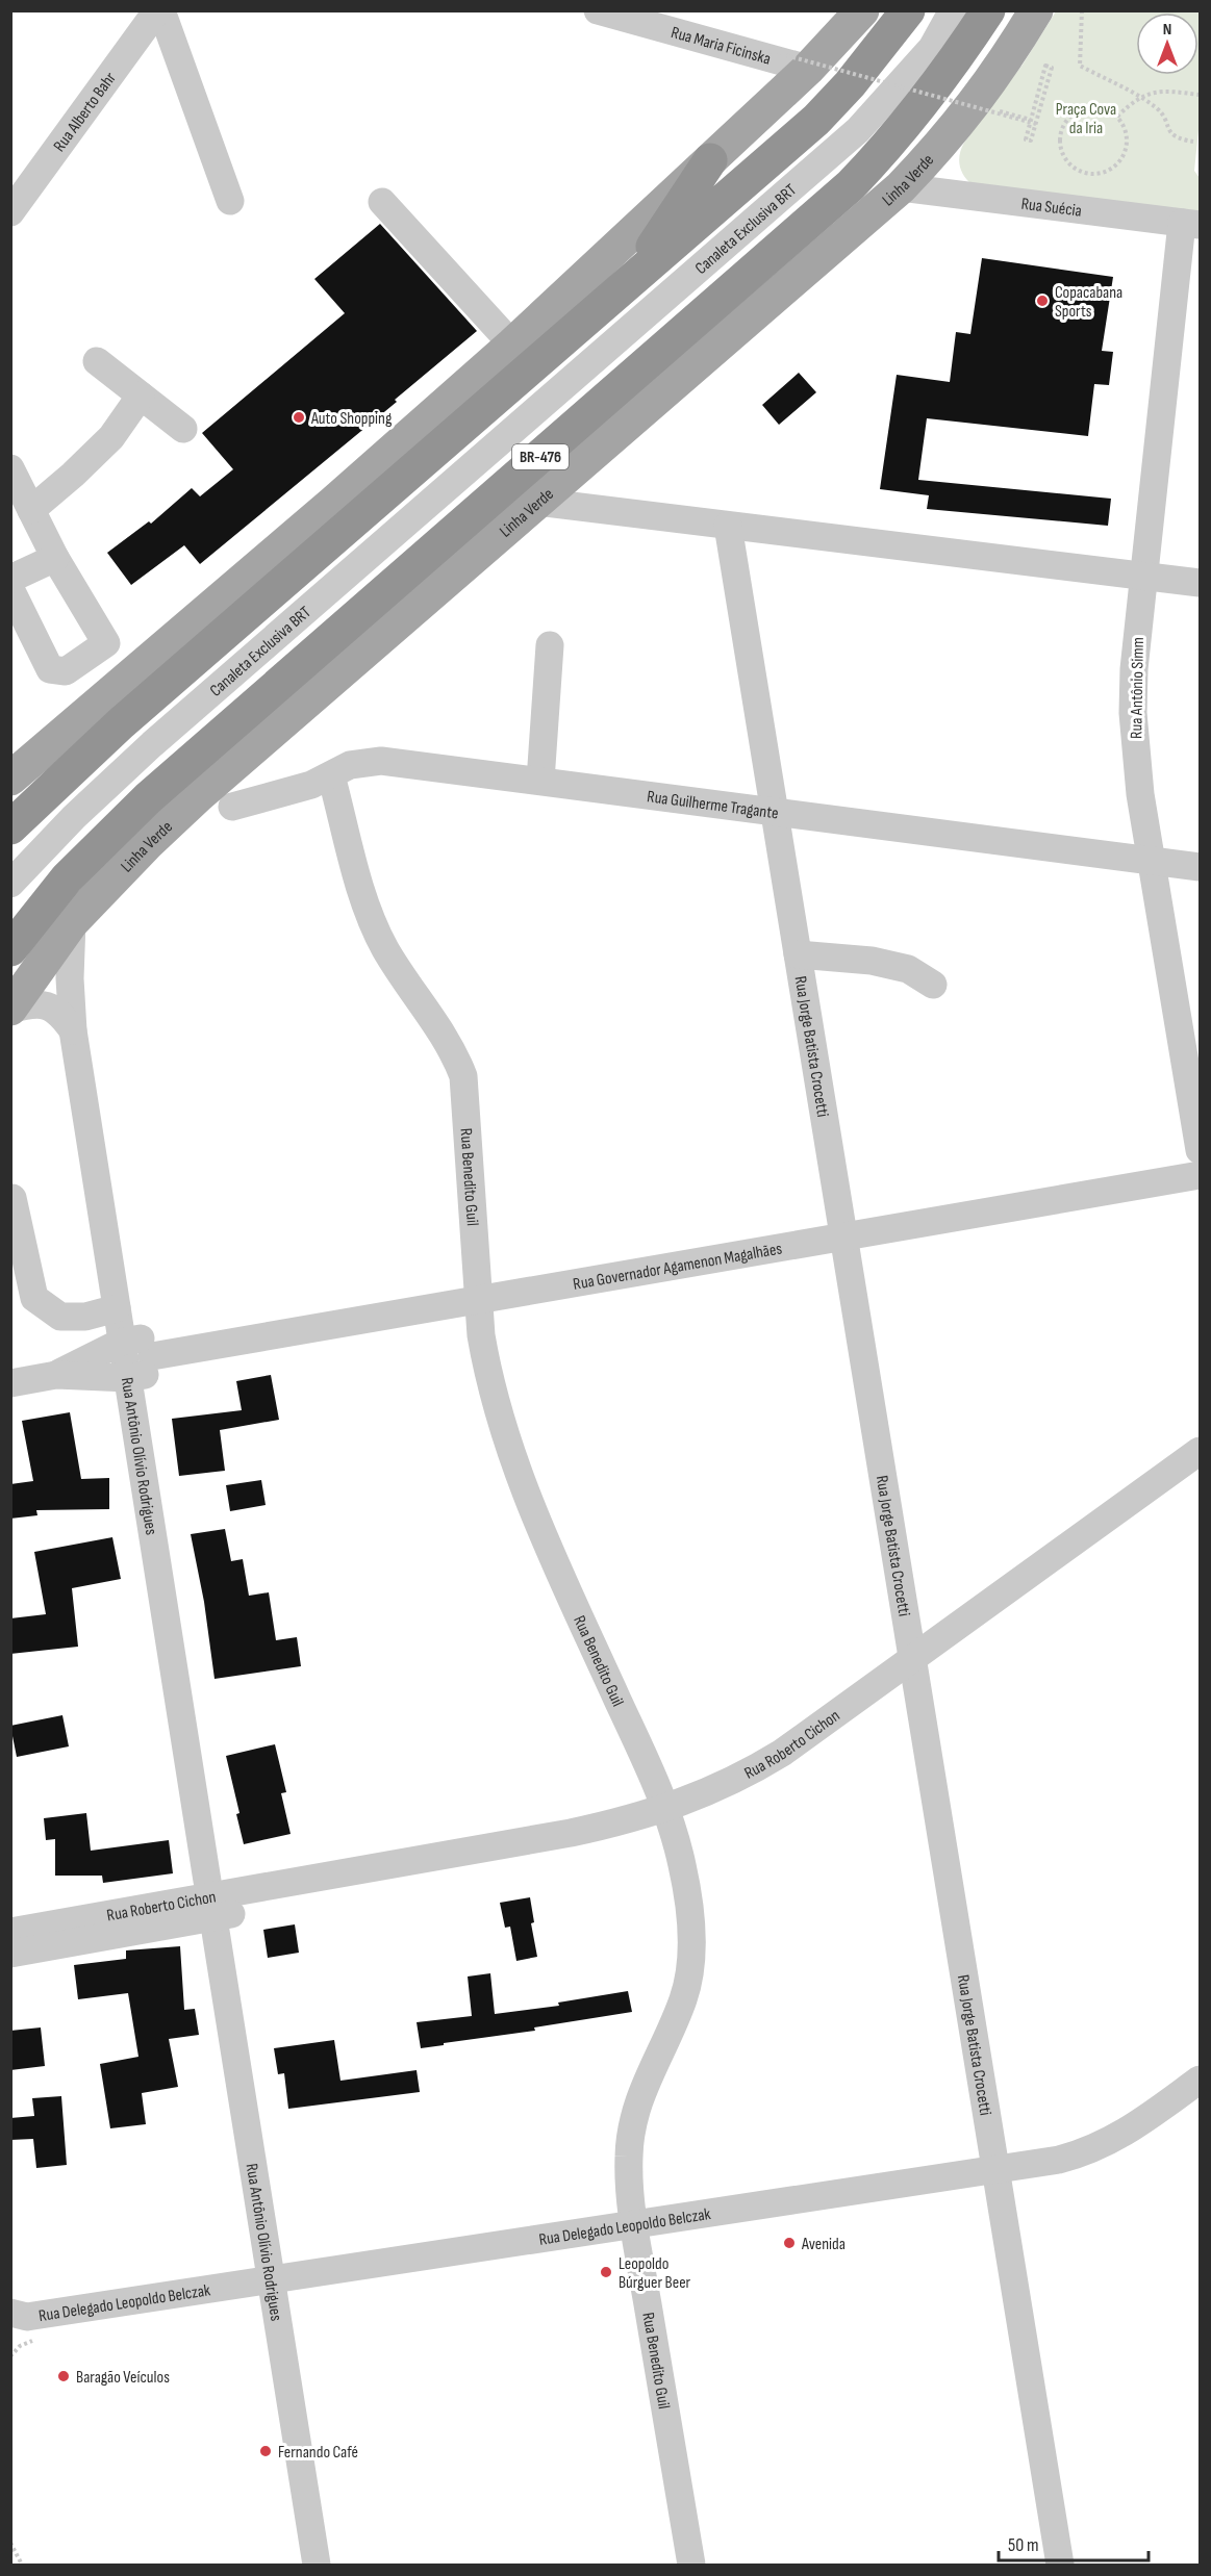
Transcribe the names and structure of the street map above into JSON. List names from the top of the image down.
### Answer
{
  "streets": {
    "highway": ["Linha Verde", "BR-476"],
    "street": [
      "Rua Maria Ficinska",
      "Rua Alberto Bahr",
      "Rua Suécia",
      "Canaleta Exclusiva BRT",
      "Rua Antônio Simm",
      "Rua Guilherme Tragante",
      "Rua Jorge Batista Crocetti",
      "Rua Benedito Guil",
      "Rua Governador Agamenon Magalhães",
      "Rua Antônio Olívio Rodrigues",
      "Rua Roberto Cichon",
      "Rua Delegado Leopoldo Belczak"
    ]
  },
  "crossings": [
    ["Linha Verde", "Rua Suécia"],
    ["Linha Verde", "Rua Antônio Olívio Rodrigues"],
    ["Rua Suécia", "Rua Antônio Simm"],
    ["Rua Antônio Simm", "Rua Guilherme Tragante"],
    ["Rua Guilherme Tragante", "Rua Jorge Batista Crocetti"],
    ["Rua Guilherme Tragante", "Rua Benedito Guil"],
    ["Rua Jorge Batista Crocetti", "Rua Governador Agamenon Magalhães"],
    ["Rua Jorge Batista Crocetti", "Rua Roberto Cichon"],
    ["Rua Jorge Batista Crocetti", "Rua Delegado Leopoldo Belczak"],
    ["Rua Benedito Guil", "Rua Governador Agamenon Magalhães"],
    ["Rua Benedito Guil", "Rua Roberto Cichon"],
    ["Rua Benedito Guil", "Rua Delegado Leopoldo Belczak"],
    ["Rua Antônio Olívio Rodrigues", "Rua Roberto Cichon"],
    ["Rua Antônio Olívio Rodrigues", "Rua Delegado Leopoldo Belczak"]
  ],
  "parks": ["Praça Cova da Iria"],
  "places": [
    "Copacabana Sports",
    "Auto Shopping",
    "Avenida",
    "Leopoldo Búrguer Beer",
    "Baragão Veículos",
    "Fernando Café"
  ],
  "scale_bar": "50 m",
  "north": "top"
}
